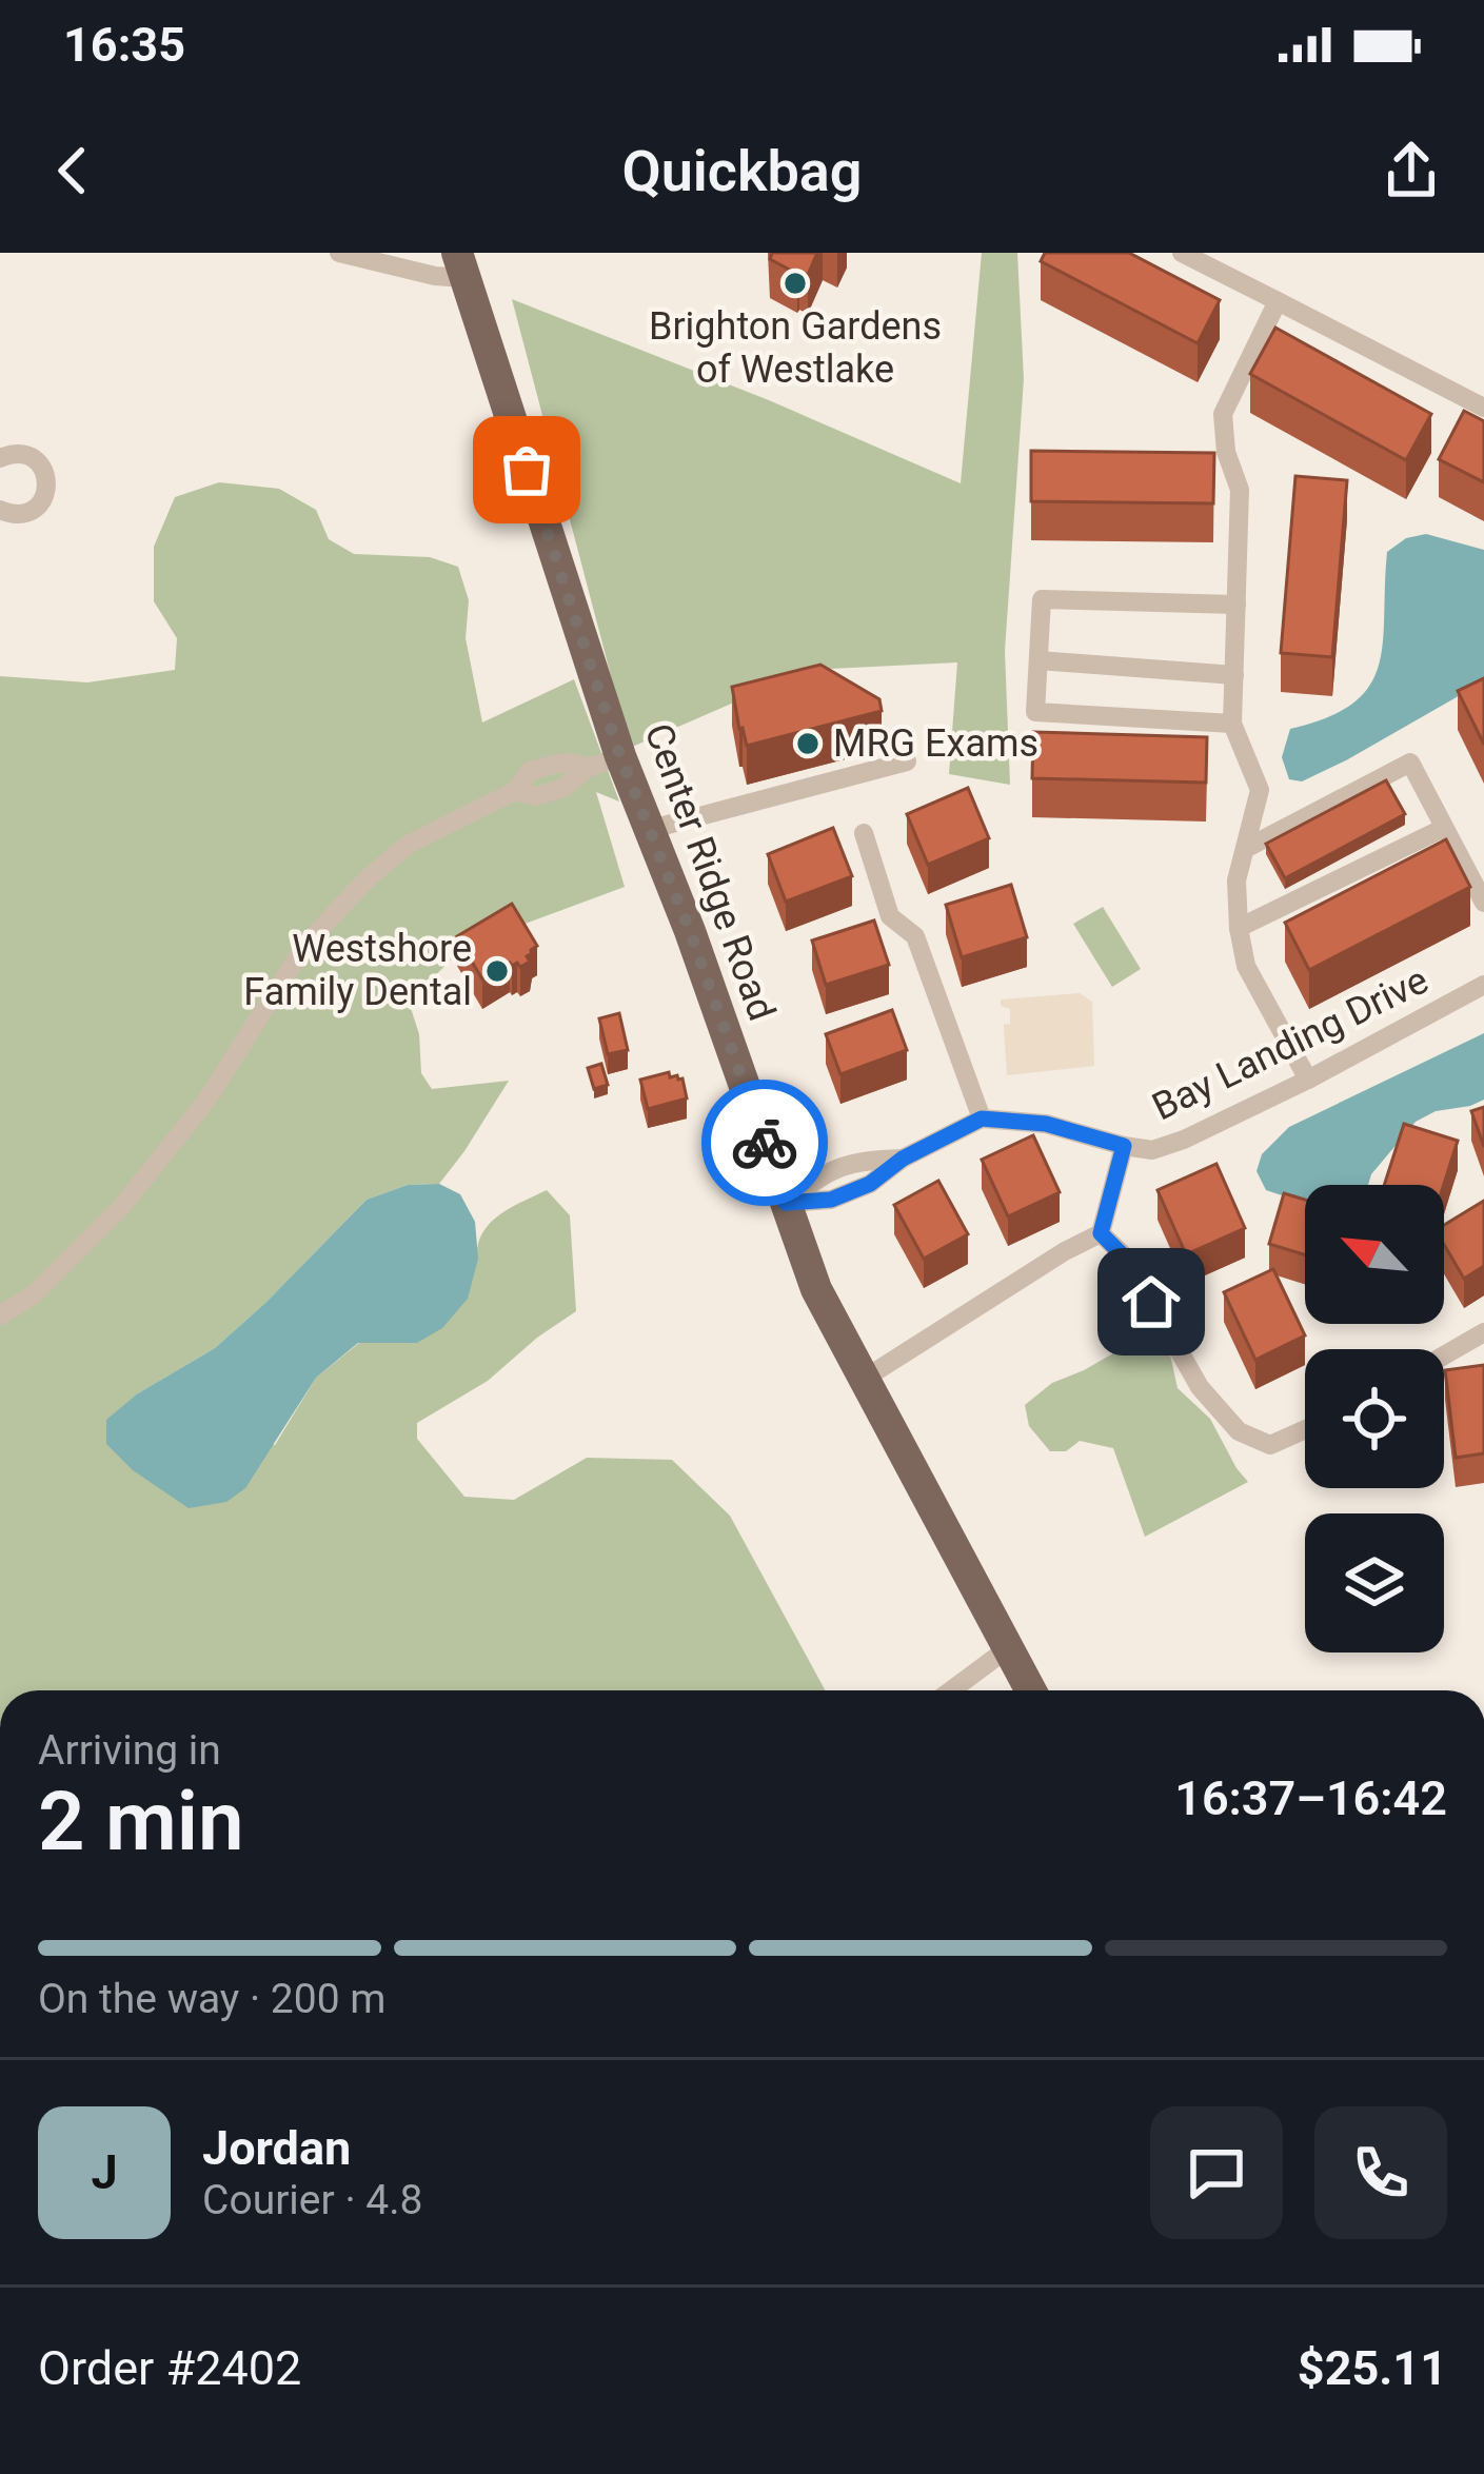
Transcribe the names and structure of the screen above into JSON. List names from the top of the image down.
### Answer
{
  "streets": {
    "main road": ["Center Ridge Road"],
    "street": ["Bay Landing Drive"]
  },
  "places": ["Brighton Gardens of Westlake", "MRG Exams", "Westshore Family Dental"],
  "north": "top left",
  "page": {
    "status": "16:35",
    "header": "Quickbag",
    "heading": ["2 min", "Arriving in", "16:37–16:42"],
    "panel": [
      "Jordan",
      "Courier · 4.8",
      "Order #2402",
      "$25.11"
    ],
    "bar": "On the way · 200 m",
    "round": "J"
  }
}
